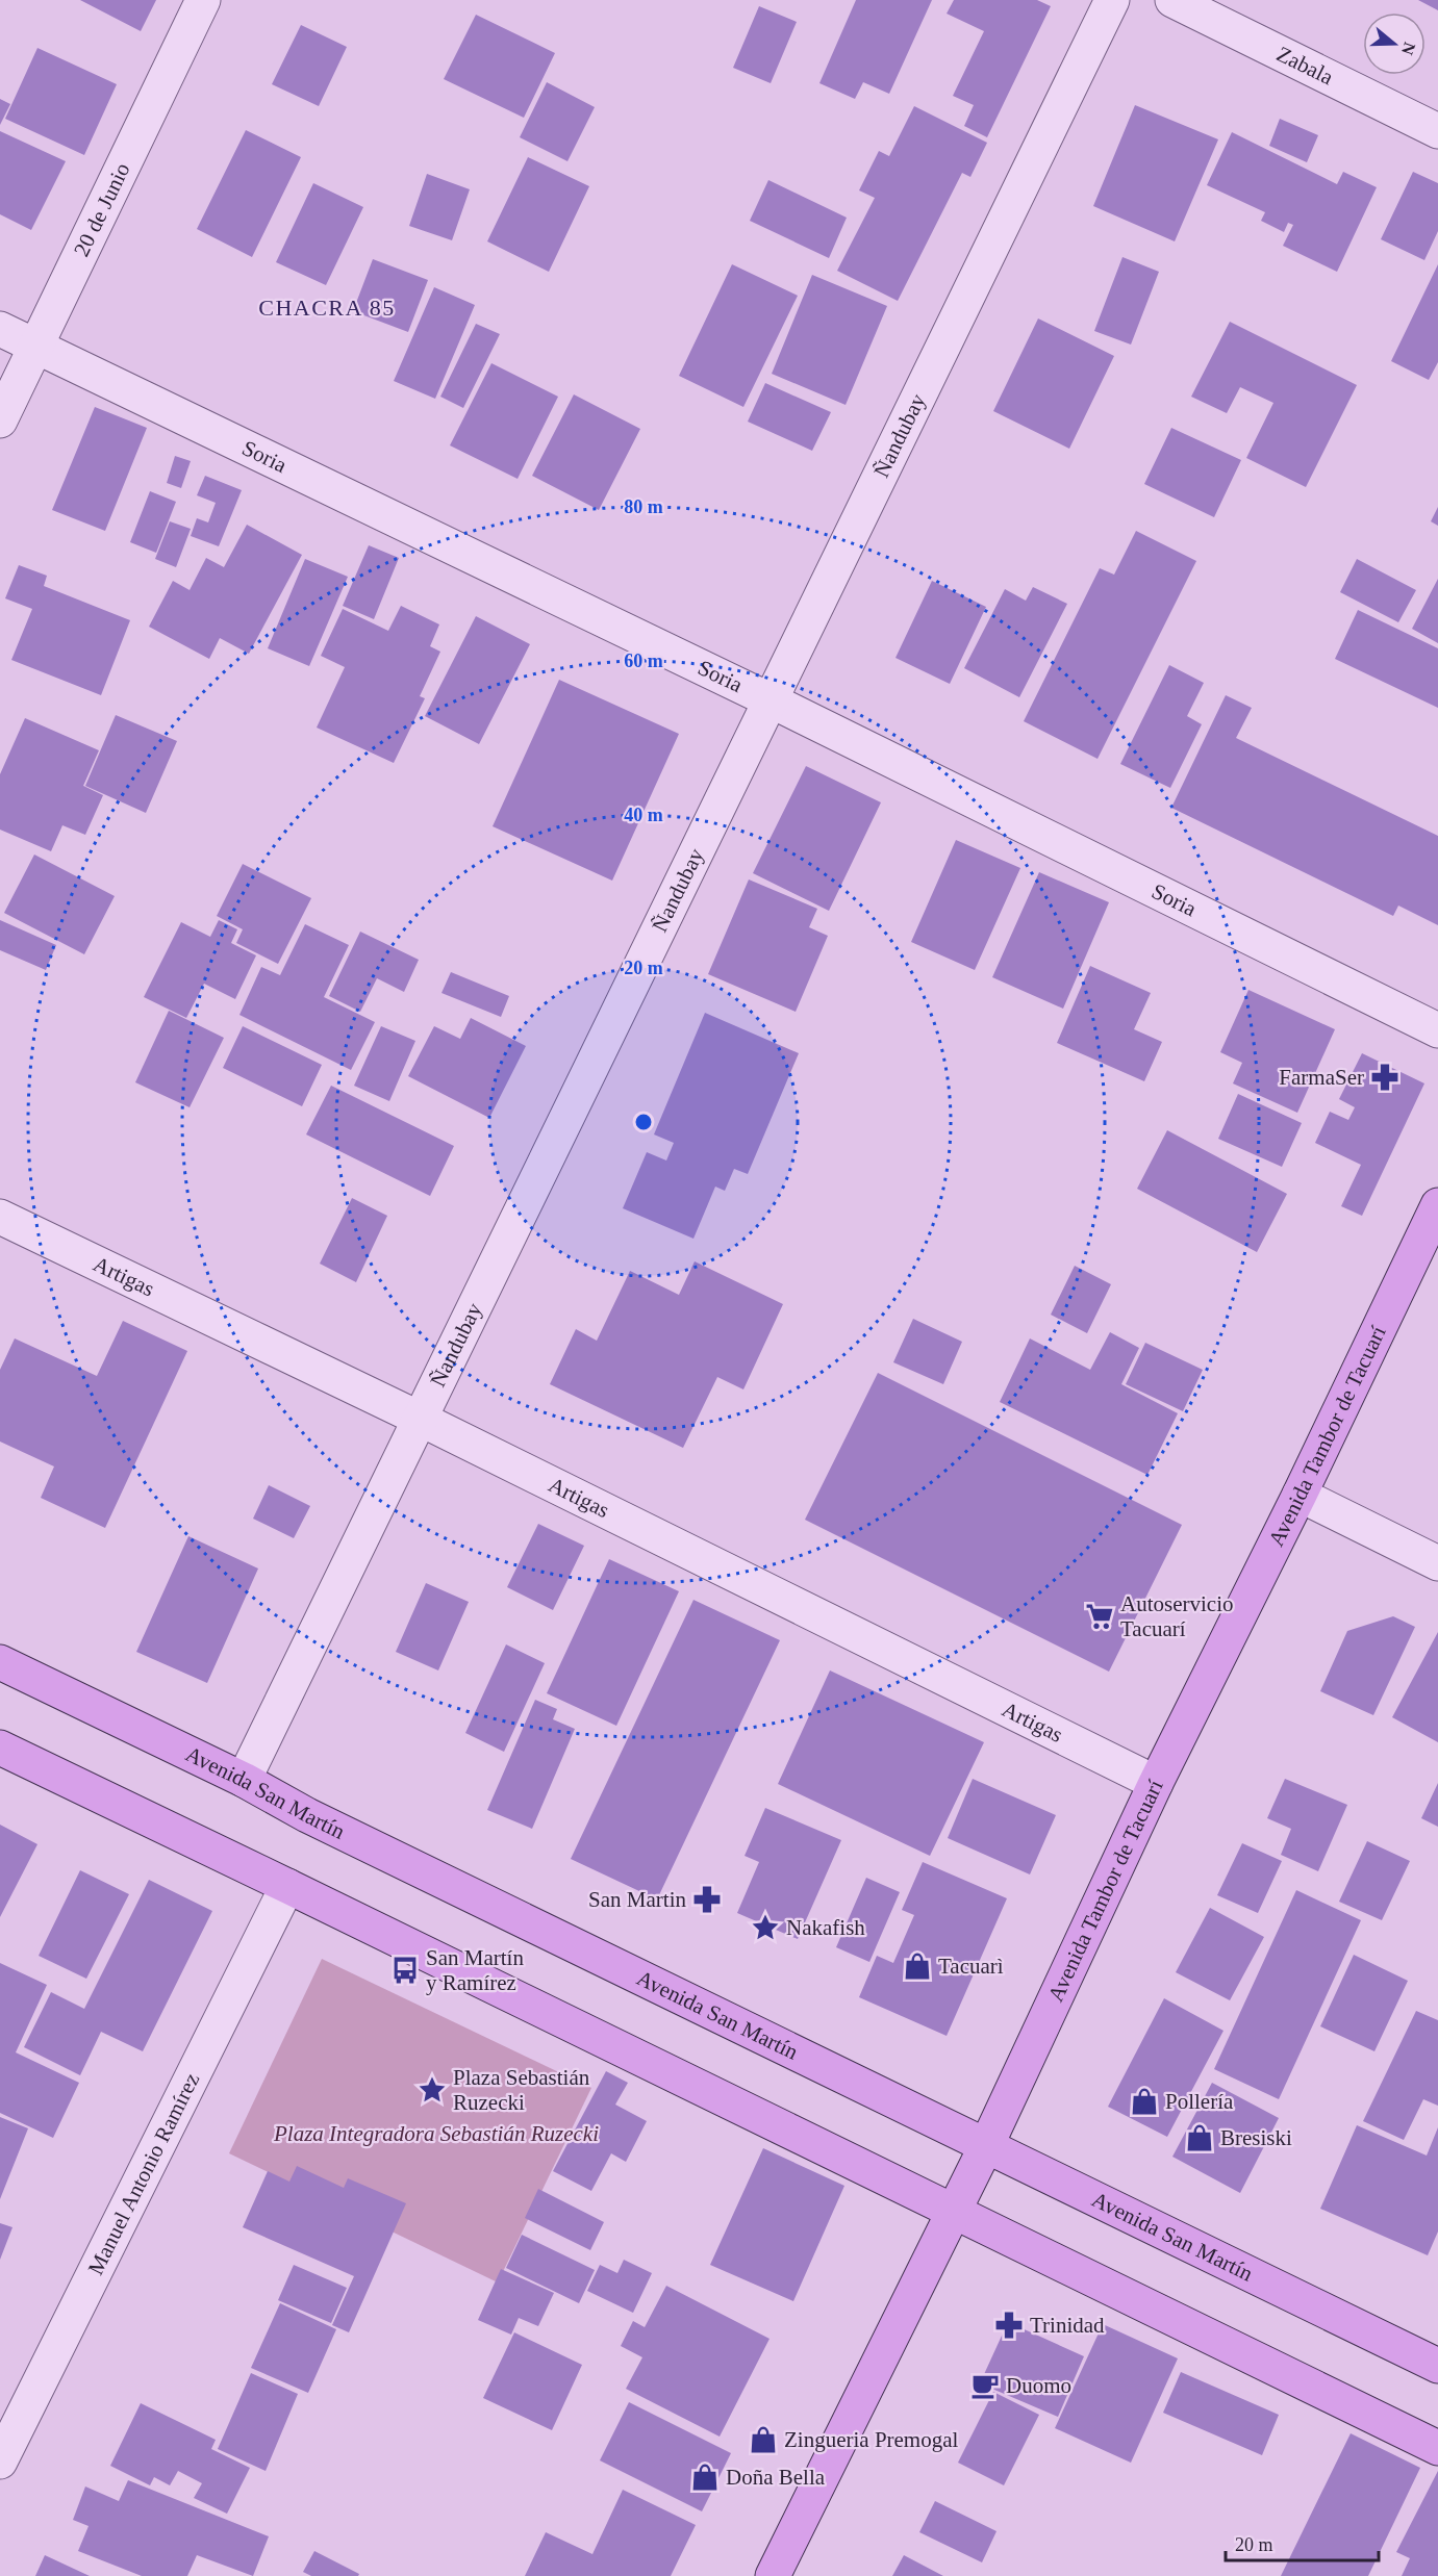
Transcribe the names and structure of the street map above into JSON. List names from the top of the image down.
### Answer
{
  "streets": {
    "main road": ["Avenida Tambor de Tacuarí", "Avenida San Martín"],
    "street": [
      "Zabala",
      "20 de Junio",
      "Ñandubay",
      "Soria",
      "Artigas",
      "Manuel Antonio Ramírez"
    ]
  },
  "crossings": [
    ["20 de Junio", "Soria"],
    ["Ñandubay", "Soria"],
    ["Ñandubay", "Artigas"],
    ["Ñandubay", "Avenida San Martín"],
    ["Artigas", "Avenida Tambor de Tacuarí"],
    ["Avenida Tambor de Tacuarí", "Avenida San Martín"]
  ],
  "districts": ["CHACRA 85"],
  "parks": ["Plaza Integradora Sebastián Ruzecki"],
  "places": {
    "pharmacy": ["FarmaSer", "San Martin", "Trinidad"],
    "supermarket": ["Autoservicio Tacuarí"],
    "place": ["Nakafish", "Plaza Sebastián Ruzecki"],
    "shop": [
      "Tacuarì",
      "Pollería",
      "Bresiski",
      "Zingueria Premogal",
      "Doña Bella"
    ],
    "bus stop": ["San Martín y Ramírez"],
    "cafe": ["Duomo"]
  },
  "scale_bar": "20 m",
  "north": "right",
  "rings": [
    "80 m",
    "60 m",
    "40 m",
    "20 m"
  ]
}
